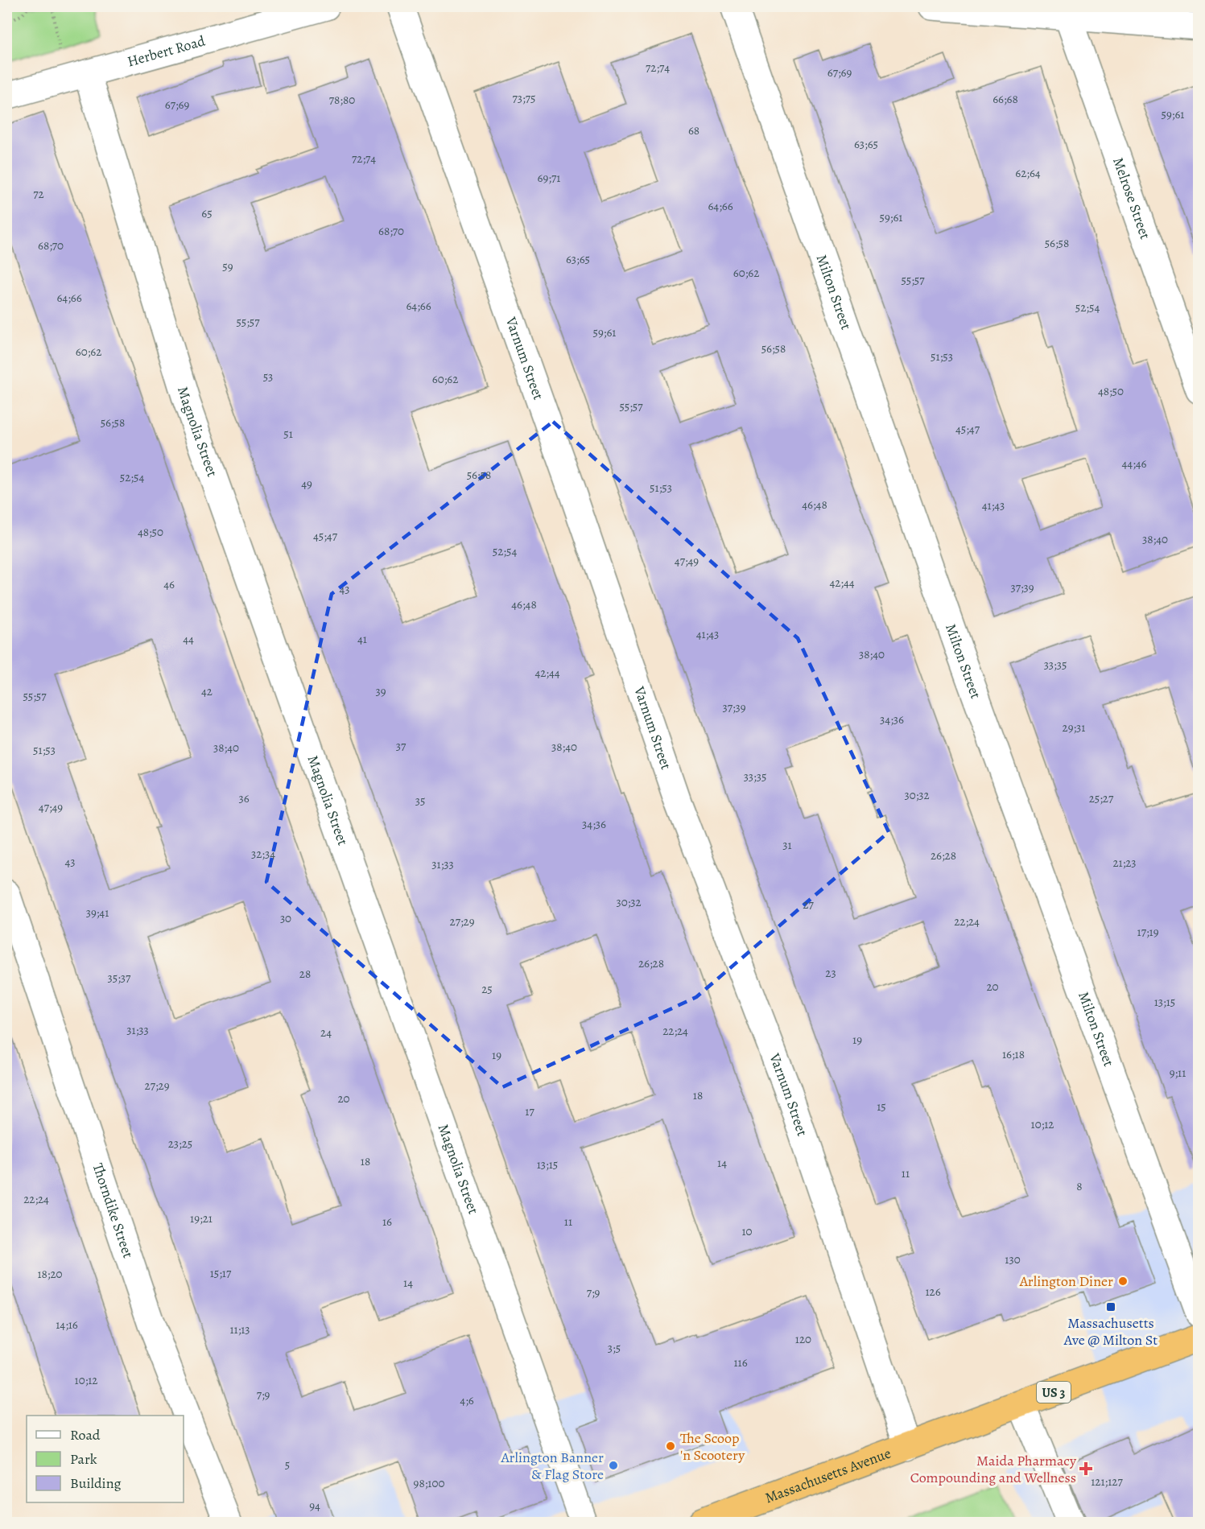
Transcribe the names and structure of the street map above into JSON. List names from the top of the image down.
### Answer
{
  "streets": {
    "highway": ["US 3", "Massachusetts Avenue"],
    "street": [
      "Herbert Road",
      "Melrose Street",
      "Milton Street",
      "Varnum Street",
      "Magnolia Street",
      "Thorndike Street"
    ]
  },
  "crossings": [
    ["Herbert Road", "Magnolia Street"],
    ["Varnum Street", "Massachusetts Avenue"]
  ],
  "places": {
    "other": ["Arlington Diner", "The Scoop 'n Scootery", "Arlington Banner & Flag Store"],
    "transit": ["Massachusetts Ave @ Milton St"],
    "health": ["Maida Pharmacy Compounding and Wellness"]
  },
  "house_numbers": [
    "72;74",
    "67;69",
    "73;75",
    "66;68",
    "78;80",
    "67;69",
    "59;61",
    "68",
    "63;65",
    "72;74",
    "62;64",
    "69;71",
    "72",
    "64;66",
    "65",
    "59;61",
    "68;70",
    "56;58",
    "68;70",
    "63;65",
    "59",
    "60;62",
    "55;57",
    "64;66",
    "64;66",
    "52;54",
    "55;57",
    "59;61",
    "56;58",
    "60;62",
    "51;53",
    "53",
    "60;62",
    "48;50",
    "55;57",
    "56;58",
    "45;47",
    "51",
    "44;46",
    "56;58",
    "52;54",
    "49",
    "51;53",
    "46;48",
    "41;43",
    "48;50",
    "45;47",
    "38;40",
    "52;54",
    "47;49",
    "42;44",
    "46",
    "37;39",
    "43",
    "46;48",
    "41;43",
    "44",
    "41",
    "38;40",
    "33;35",
    "42;44",
    "42",
    "39",
    "55;57",
    "37;39",
    "34;36",
    "29;31",
    "37",
    "38;40",
    "38;40",
    "51;53",
    "33;35",
    "30;32",
    "36",
    "25;27",
    "35",
    "47;49",
    "34;36",
    "31",
    "32;34",
    "26;28",
    "43",
    "21;23",
    "31;33",
    "30;32",
    "27",
    "39;41",
    "30",
    "27;29",
    "22;24",
    "17;19",
    "26;28",
    "23",
    "28",
    "35;37",
    "20",
    "25",
    "13;15",
    "31;33",
    "22;24",
    "24",
    "19",
    "16;18",
    "19",
    "9;11",
    "27;29",
    "18",
    "20",
    "15",
    "17",
    "10;12",
    "23;25",
    "18",
    "14",
    "13;15",
    "11",
    "8",
    "22;24",
    "19;21",
    "16",
    "11",
    "10",
    "130",
    "15;17",
    "18;20",
    "14",
    "126",
    "7;9",
    "14;16",
    "11;13",
    "120",
    "3;5",
    "116",
    "10;12",
    "7;9",
    "4;6",
    "5",
    "121;127",
    "98;100",
    "94"
  ],
  "legend": ["Road", "Park", "Building"]
}
